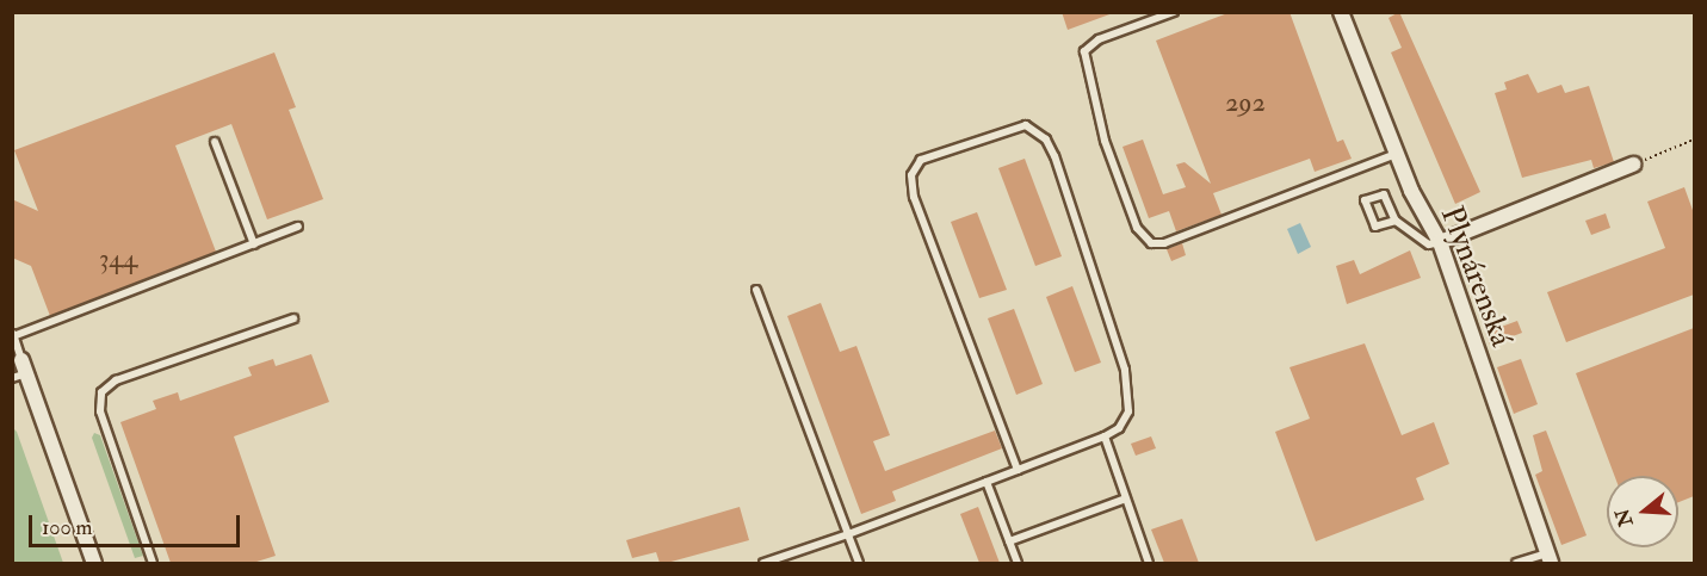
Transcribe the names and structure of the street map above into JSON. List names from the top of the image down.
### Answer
{
  "streets": {
    "street": ["Plynárenská"]
  },
  "house_numbers": ["292", "344"],
  "scale_bar": "100 m",
  "north": "left"
}
